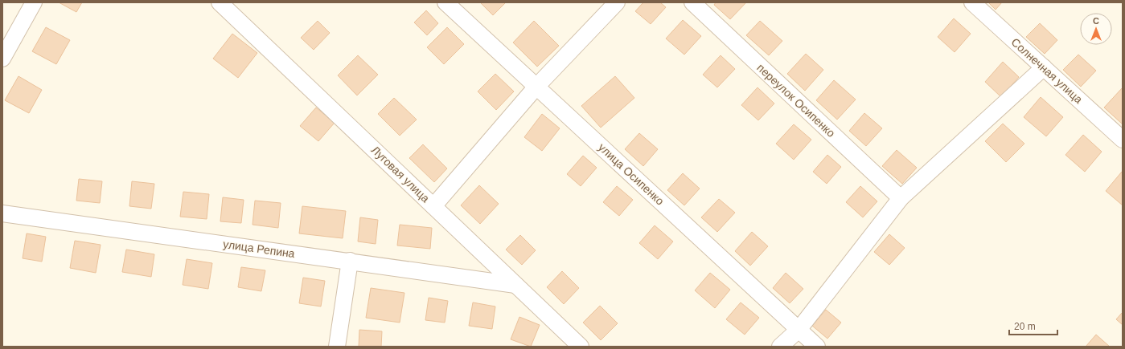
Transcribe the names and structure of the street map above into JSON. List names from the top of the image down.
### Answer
{
  "streets": {
    "street": [
      "Солнечная улица",
      "переулок Осипенко",
      "Луговая улица",
      "улица Осипенко",
      "улица Репина"
    ]
  },
  "crossings": [
    ["Луговая улица", "улица Репина"]
  ],
  "scale_bar": "20 m",
  "north": "top"
}
